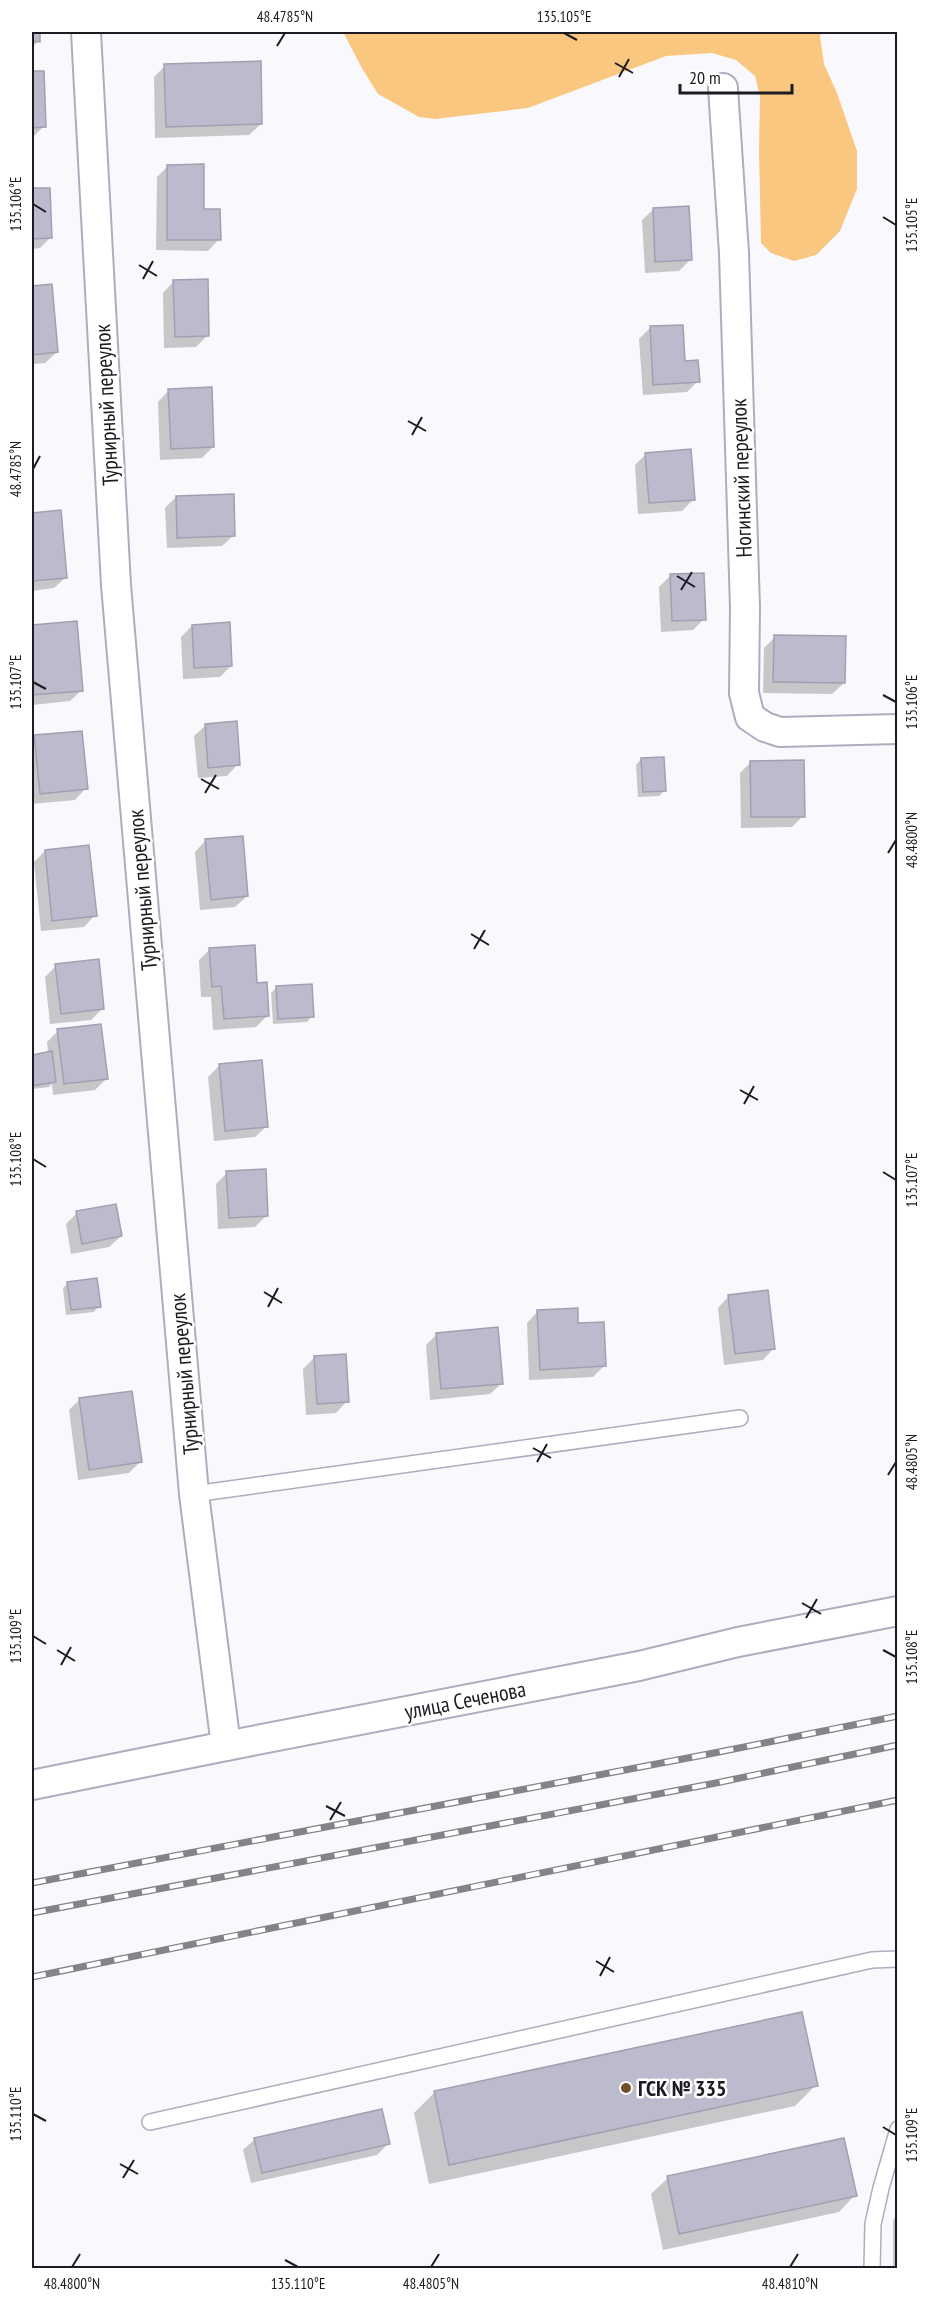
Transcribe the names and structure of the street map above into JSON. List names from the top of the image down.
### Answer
{
  "streets": {
    "street": ["Турнирный переулок", "Ногинский переулок", "улица Сеченова"]
  },
  "crossings": [
    ["Турнирный переулок", "улица Сеченова"]
  ],
  "places": ["ГСК № 335"],
  "scale_bar": "20 m",
  "coordinates": [
    "48.4785°N",
    "135.105°E",
    "135.106°E",
    "135.107°E",
    "48.4800°N",
    "135.108°E",
    "48.4805°N",
    "135.109°E",
    "135.110°E",
    "48.4810°N"
  ]
}
